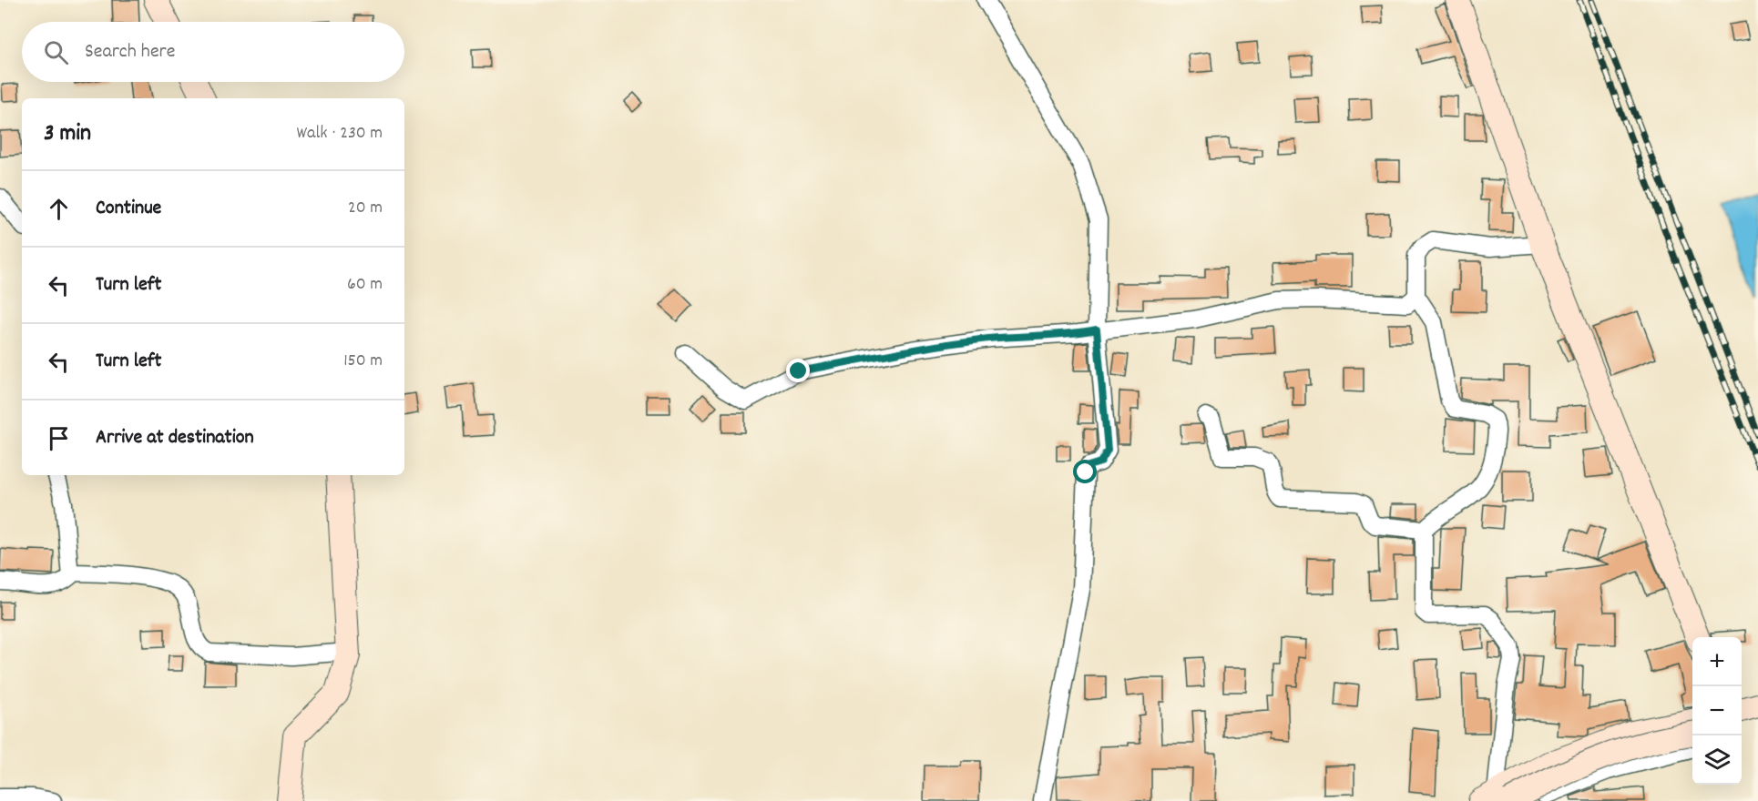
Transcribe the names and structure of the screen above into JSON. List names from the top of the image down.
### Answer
{
  "page": {
    "search": "Search here",
    "heading": ["3 min", "Walk · 230 m"],
    "list": [
      ["Continue", "20 m"],
      ["Turn left", "60 m"],
      ["Turn left", "150 m"],
      "Arrive at destination"
    ],
    "map_buttons": ["+", "−"]
  }
}
